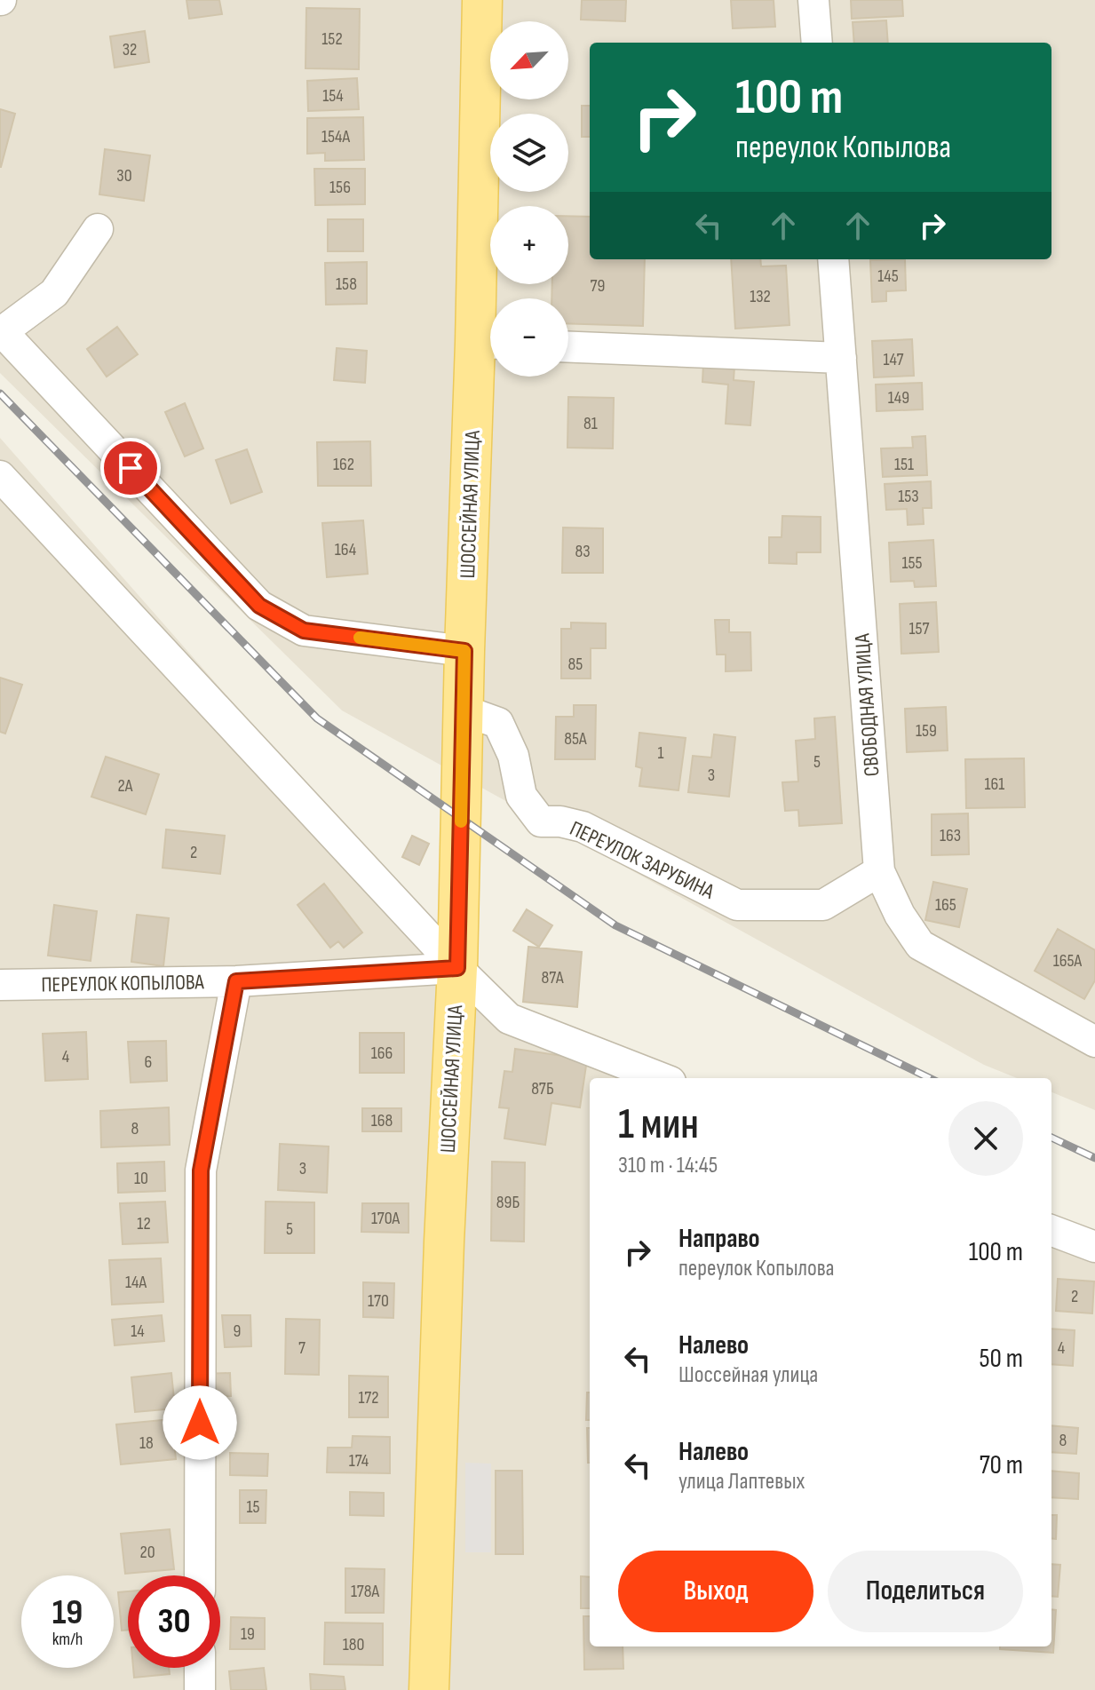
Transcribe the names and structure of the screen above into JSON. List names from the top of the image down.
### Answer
{
  "streets": {
    "main road": ["ШОССЕЙНАЯ УЛИЦА"],
    "street": ["СВОБОДНАЯ УЛИЦА", "ПЕРЕУЛОК ЗАРУБИНА", "ПЕРЕУЛОК КОПЫЛОВА"]
  },
  "crossings": [
    ["ШОССЕЙНАЯ УЛИЦА", "ПЕРЕУЛОК ЗАРУБИНА"],
    ["ШОССЕЙНАЯ УЛИЦА", "ПЕРЕУЛОК КОПЫЛОВА"],
    ["СВОБОДНАЯ УЛИЦА", "ПЕРЕУЛОК ЗАРУБИНА"]
  ],
  "house_numbers": [
    "152",
    "32",
    "154",
    "154А",
    "30",
    "156",
    "145",
    "158",
    "79",
    "132",
    "147",
    "149",
    "81",
    "162",
    "151",
    "153",
    "164",
    "83",
    "155",
    "157",
    "85",
    "159",
    "85А",
    "1",
    "5",
    "3",
    "161",
    "2А",
    "163",
    "2",
    "165",
    "165А",
    "87А",
    "166",
    "4",
    "6",
    "87Б",
    "168",
    "8",
    "3",
    "10",
    "89Б",
    "170А",
    "12",
    "5",
    "14А",
    "2",
    "170",
    "14",
    "9",
    "7",
    "4",
    "172",
    "8",
    "18",
    "174",
    "15",
    "20",
    "178А",
    "19",
    "180"
  ],
  "north": "bottom left",
  "page": {
    "map_buttons": ["+", "−"],
    "turn": ["100 m", "переулок Копылова"],
    "heading": ["1 мин", "310 m · 14:45"],
    "list": [
      {
        "name": "Направо",
        "note": "переулок Копылова",
        "value": "100 m"
      },
      {
        "name": "Налево",
        "note": "Шоссейная улица",
        "value": "50 m"
      },
      {
        "name": "Налево",
        "note": "улица Лаптевых",
        "value": "70 m"
      }
    ],
    "buttons": ["Выход", "Поделиться"],
    "speed": "19 km/h",
    "limit": "30"
  }
}
